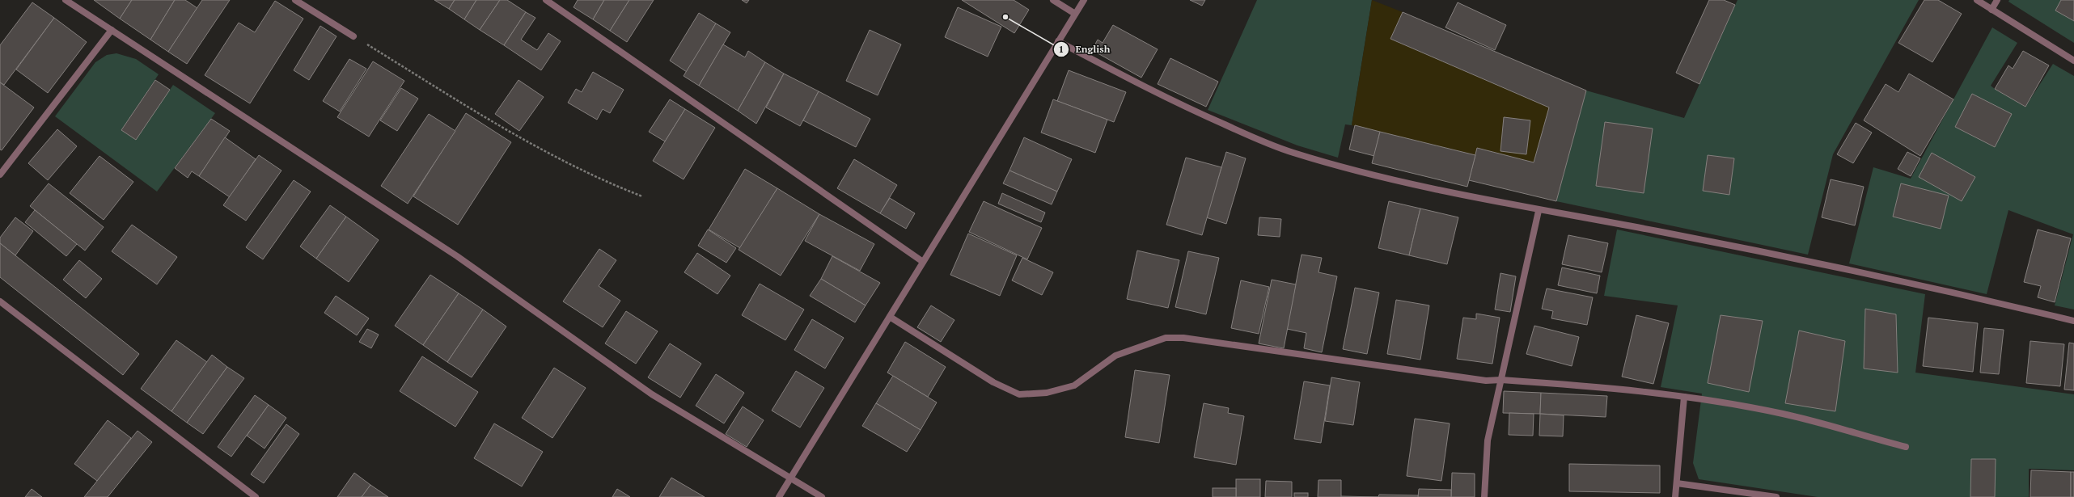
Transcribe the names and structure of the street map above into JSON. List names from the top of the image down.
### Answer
{
  "places": ["English"]
}
